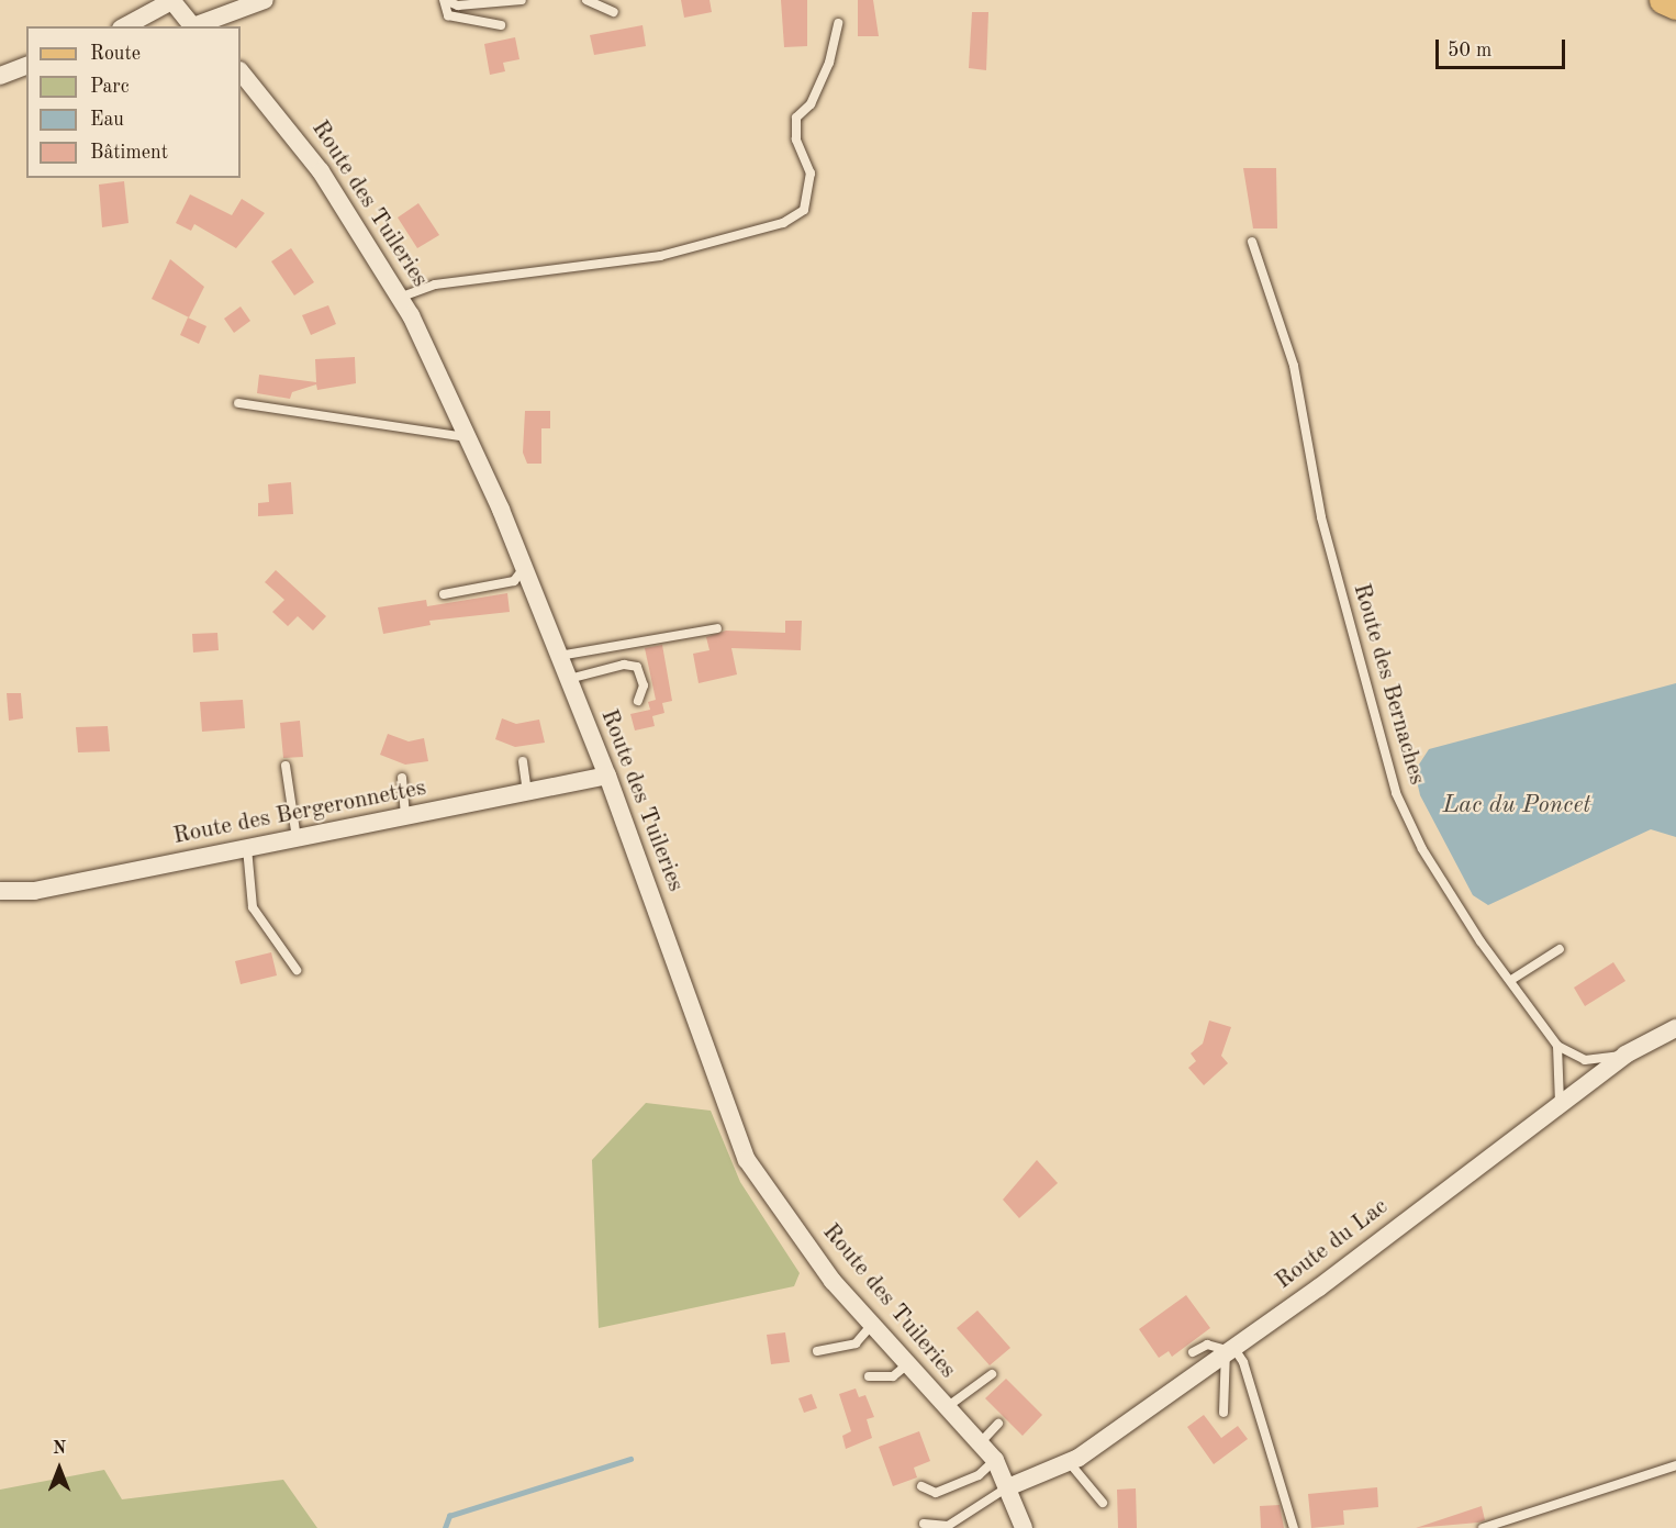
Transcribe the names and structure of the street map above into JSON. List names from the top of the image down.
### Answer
{
  "streets": {
    "street": ["Route des Tuileries", "Route des Bergeronnettes", "Route du Lac"],
    "lane": ["Route des Bernaches"]
  },
  "crossings": [
    ["Route des Tuileries", "Route des Bergeronnettes"],
    ["Route des Tuileries", "Route du Lac"]
  ],
  "water": ["Lac du Poncet"],
  "legend": [
    "Route",
    "Parc",
    "Eau",
    "Bâtiment"
  ],
  "scale_bar": "50 m",
  "north": "top"
}
